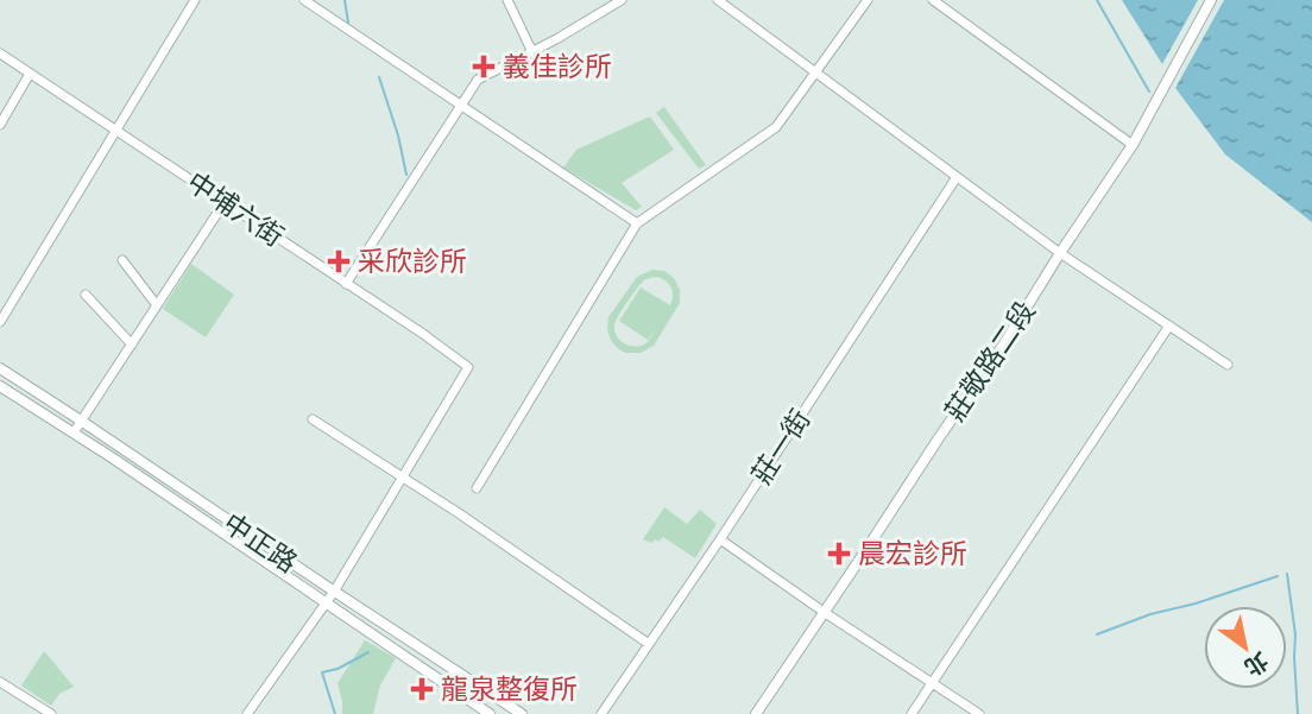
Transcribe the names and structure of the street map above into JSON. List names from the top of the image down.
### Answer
{
  "streets": {
    "street": [
      "中埔六街",
      "莊敬路二段",
      "莊一街",
      "中正路"
    ]
  },
  "places": {
    "health": [
      "義佳診所",
      "采欣診所",
      "晨宏診所",
      "龍泉整復所"
    ]
  },
  "north": "bottom right"
}
